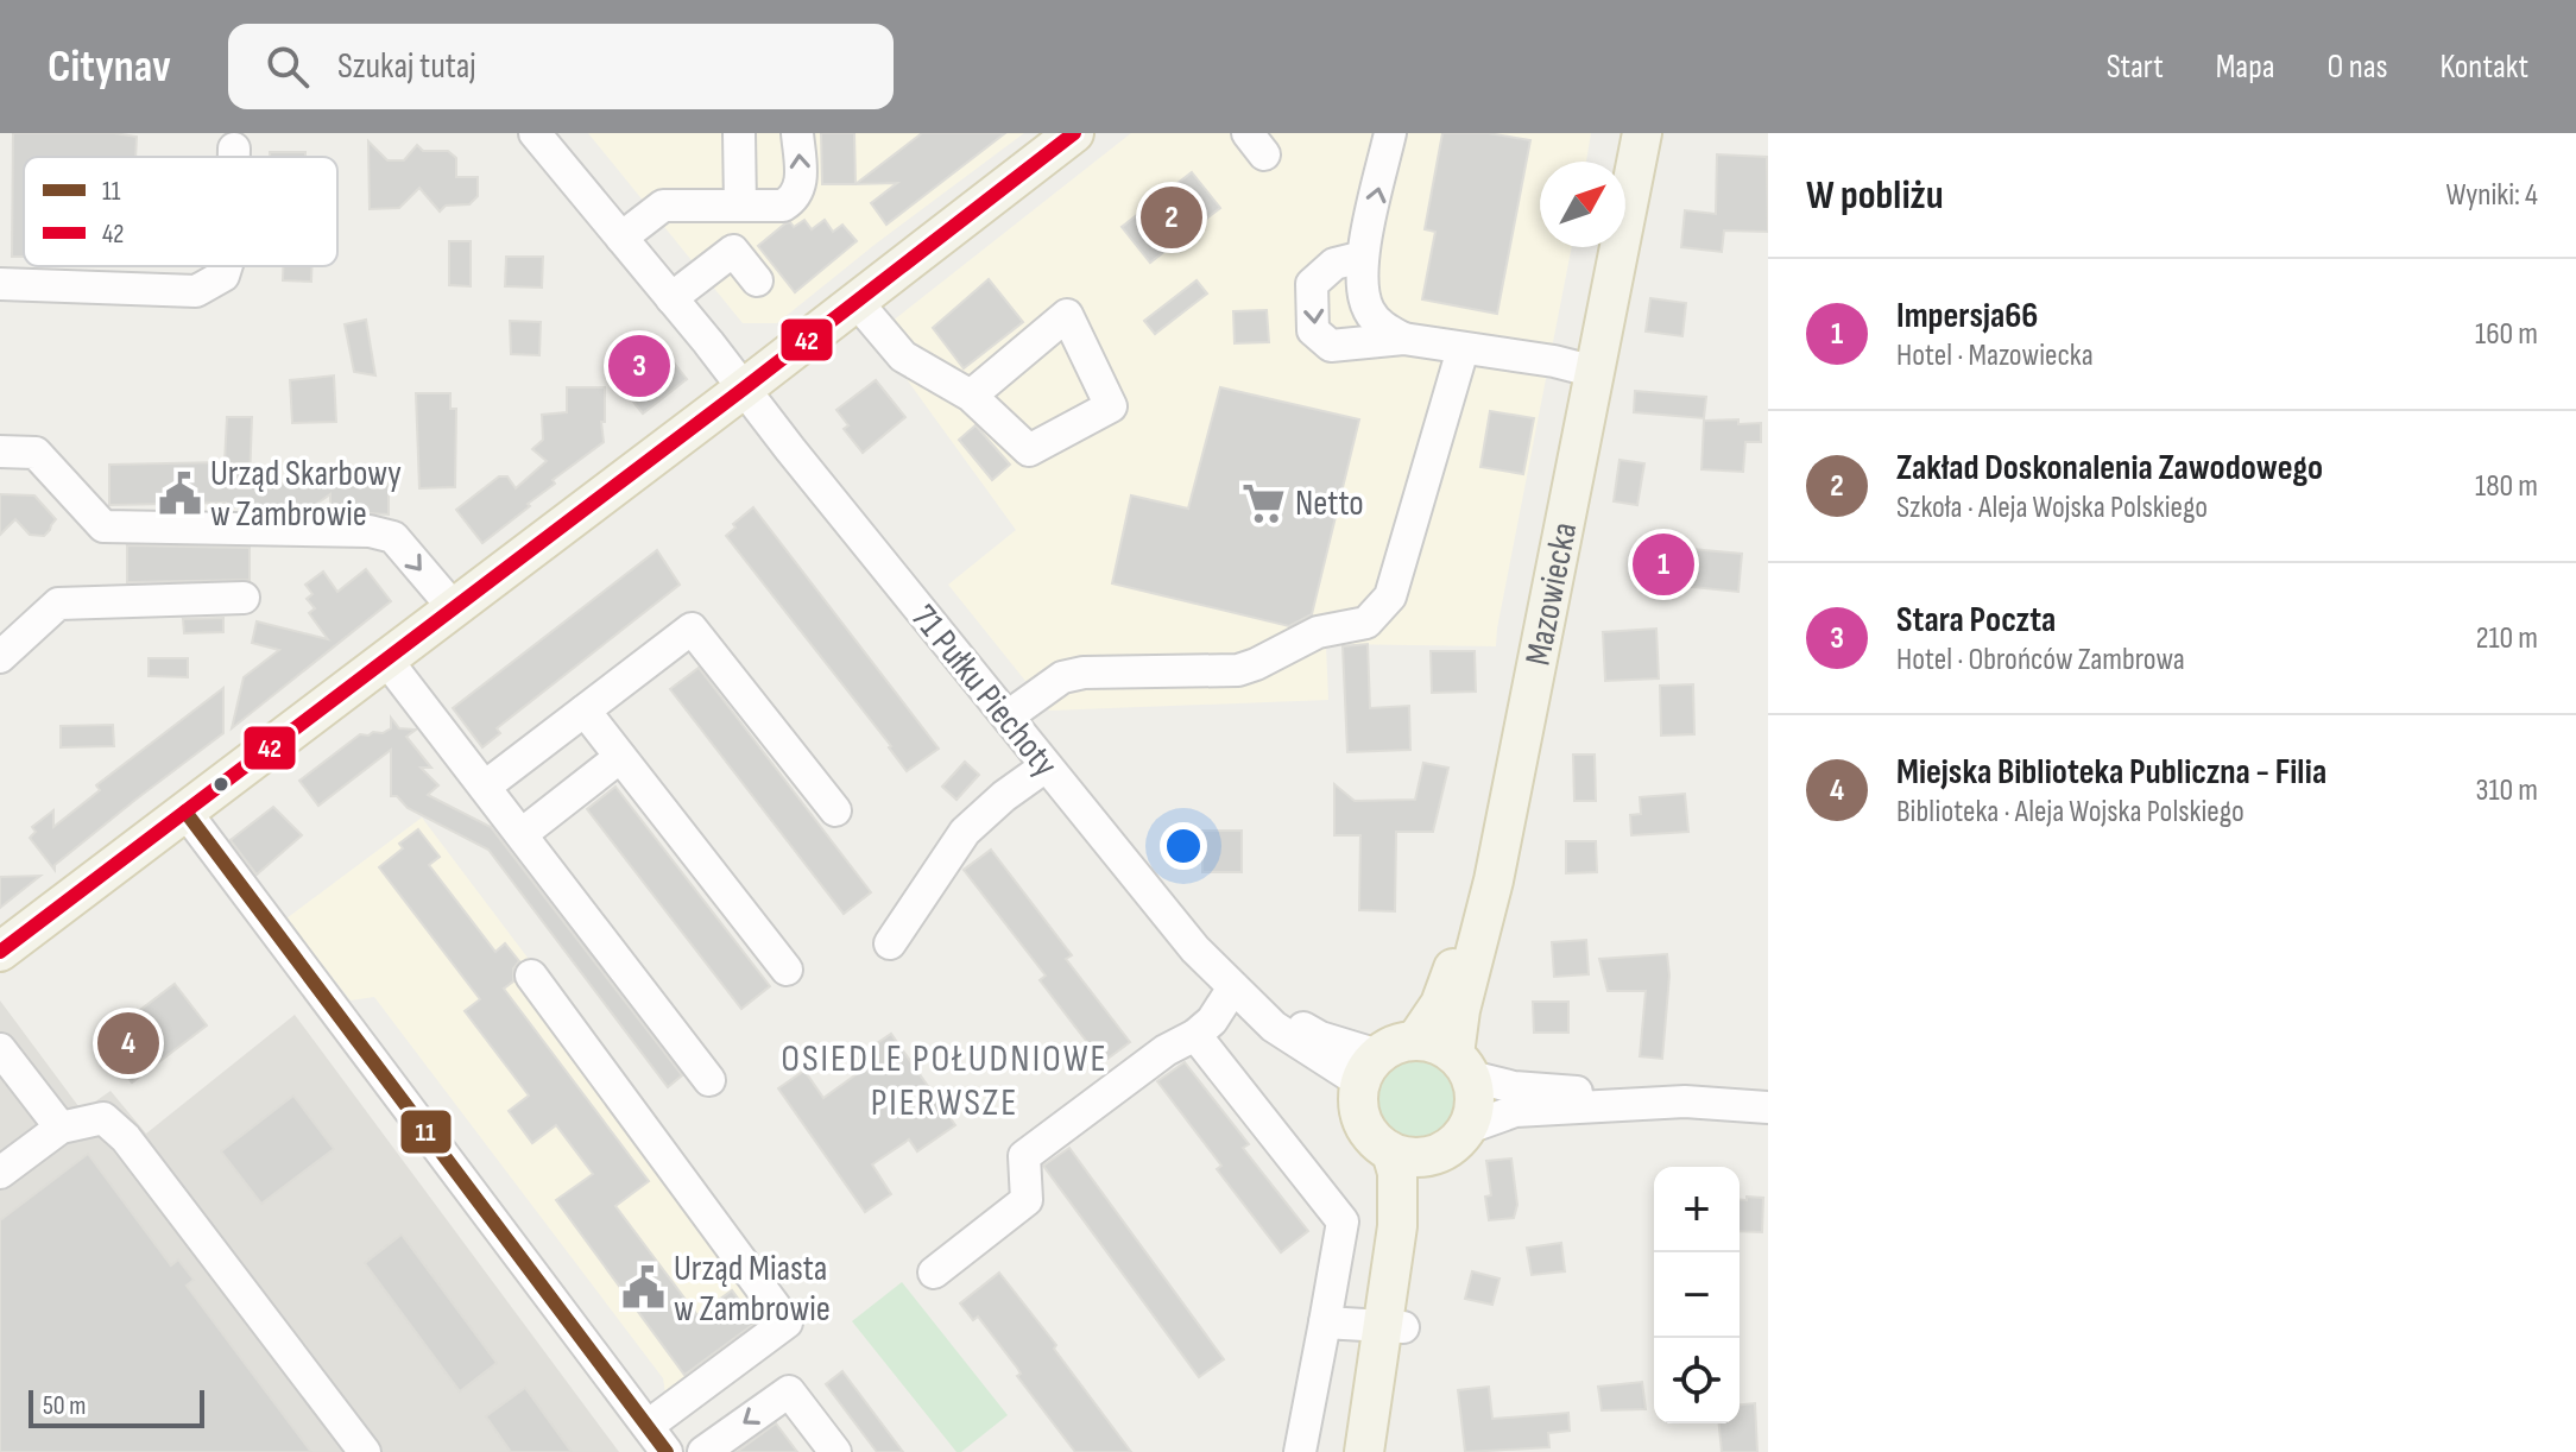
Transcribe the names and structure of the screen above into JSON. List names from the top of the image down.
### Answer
{
  "streets": {
    "main road": ["Mazowiecka"],
    "street": ["71 Pułku Piechoty"]
  },
  "crossings": [
    ["Mazowiecka", "71 Pułku Piechoty"]
  ],
  "districts": ["OSIEDLE POŁUDNIOWE PIERWSZE"],
  "places": {
    "public building": ["Urząd Skarbowy w Zambrowie", "Urząd Miasta w Zambrowie"],
    "supermarket": ["Netto"]
  },
  "lines": ["transit line 42", "transit line 11"],
  "legend": ["11", "42"],
  "scale_bar": "50 m",
  "north": "top right",
  "page": {
    "header": "Citynav",
    "search": "Szukaj tutaj",
    "nav": [
      "Start",
      "Mapa",
      "O nas",
      "Kontakt"
    ],
    "heading": ["W pobliżu", "Wyniki: 4"],
    "pins": [
      "2",
      "3",
      "1",
      "4"
    ],
    "list": [
      {
        "mark": "1",
        "name": "Impersja66",
        "note": "Hotel · Mazowiecka",
        "value": "160 m"
      },
      {
        "mark": "2",
        "name": "Zakład Doskonalenia Zawodowego",
        "note": "Szkoła · Aleja Wojska Polskiego",
        "value": "180 m"
      },
      {
        "mark": "3",
        "name": "Stara Poczta",
        "note": "Hotel · Obrońców Zambrowa",
        "value": "210 m"
      },
      {
        "mark": "4",
        "name": "Miejska Biblioteka Publiczna - Filia",
        "note": "Biblioteka · Aleja Wojska Polskiego",
        "value": "310 m"
      }
    ],
    "map_buttons": ["+", "−"],
    "scale": "50 m"
  }
}
